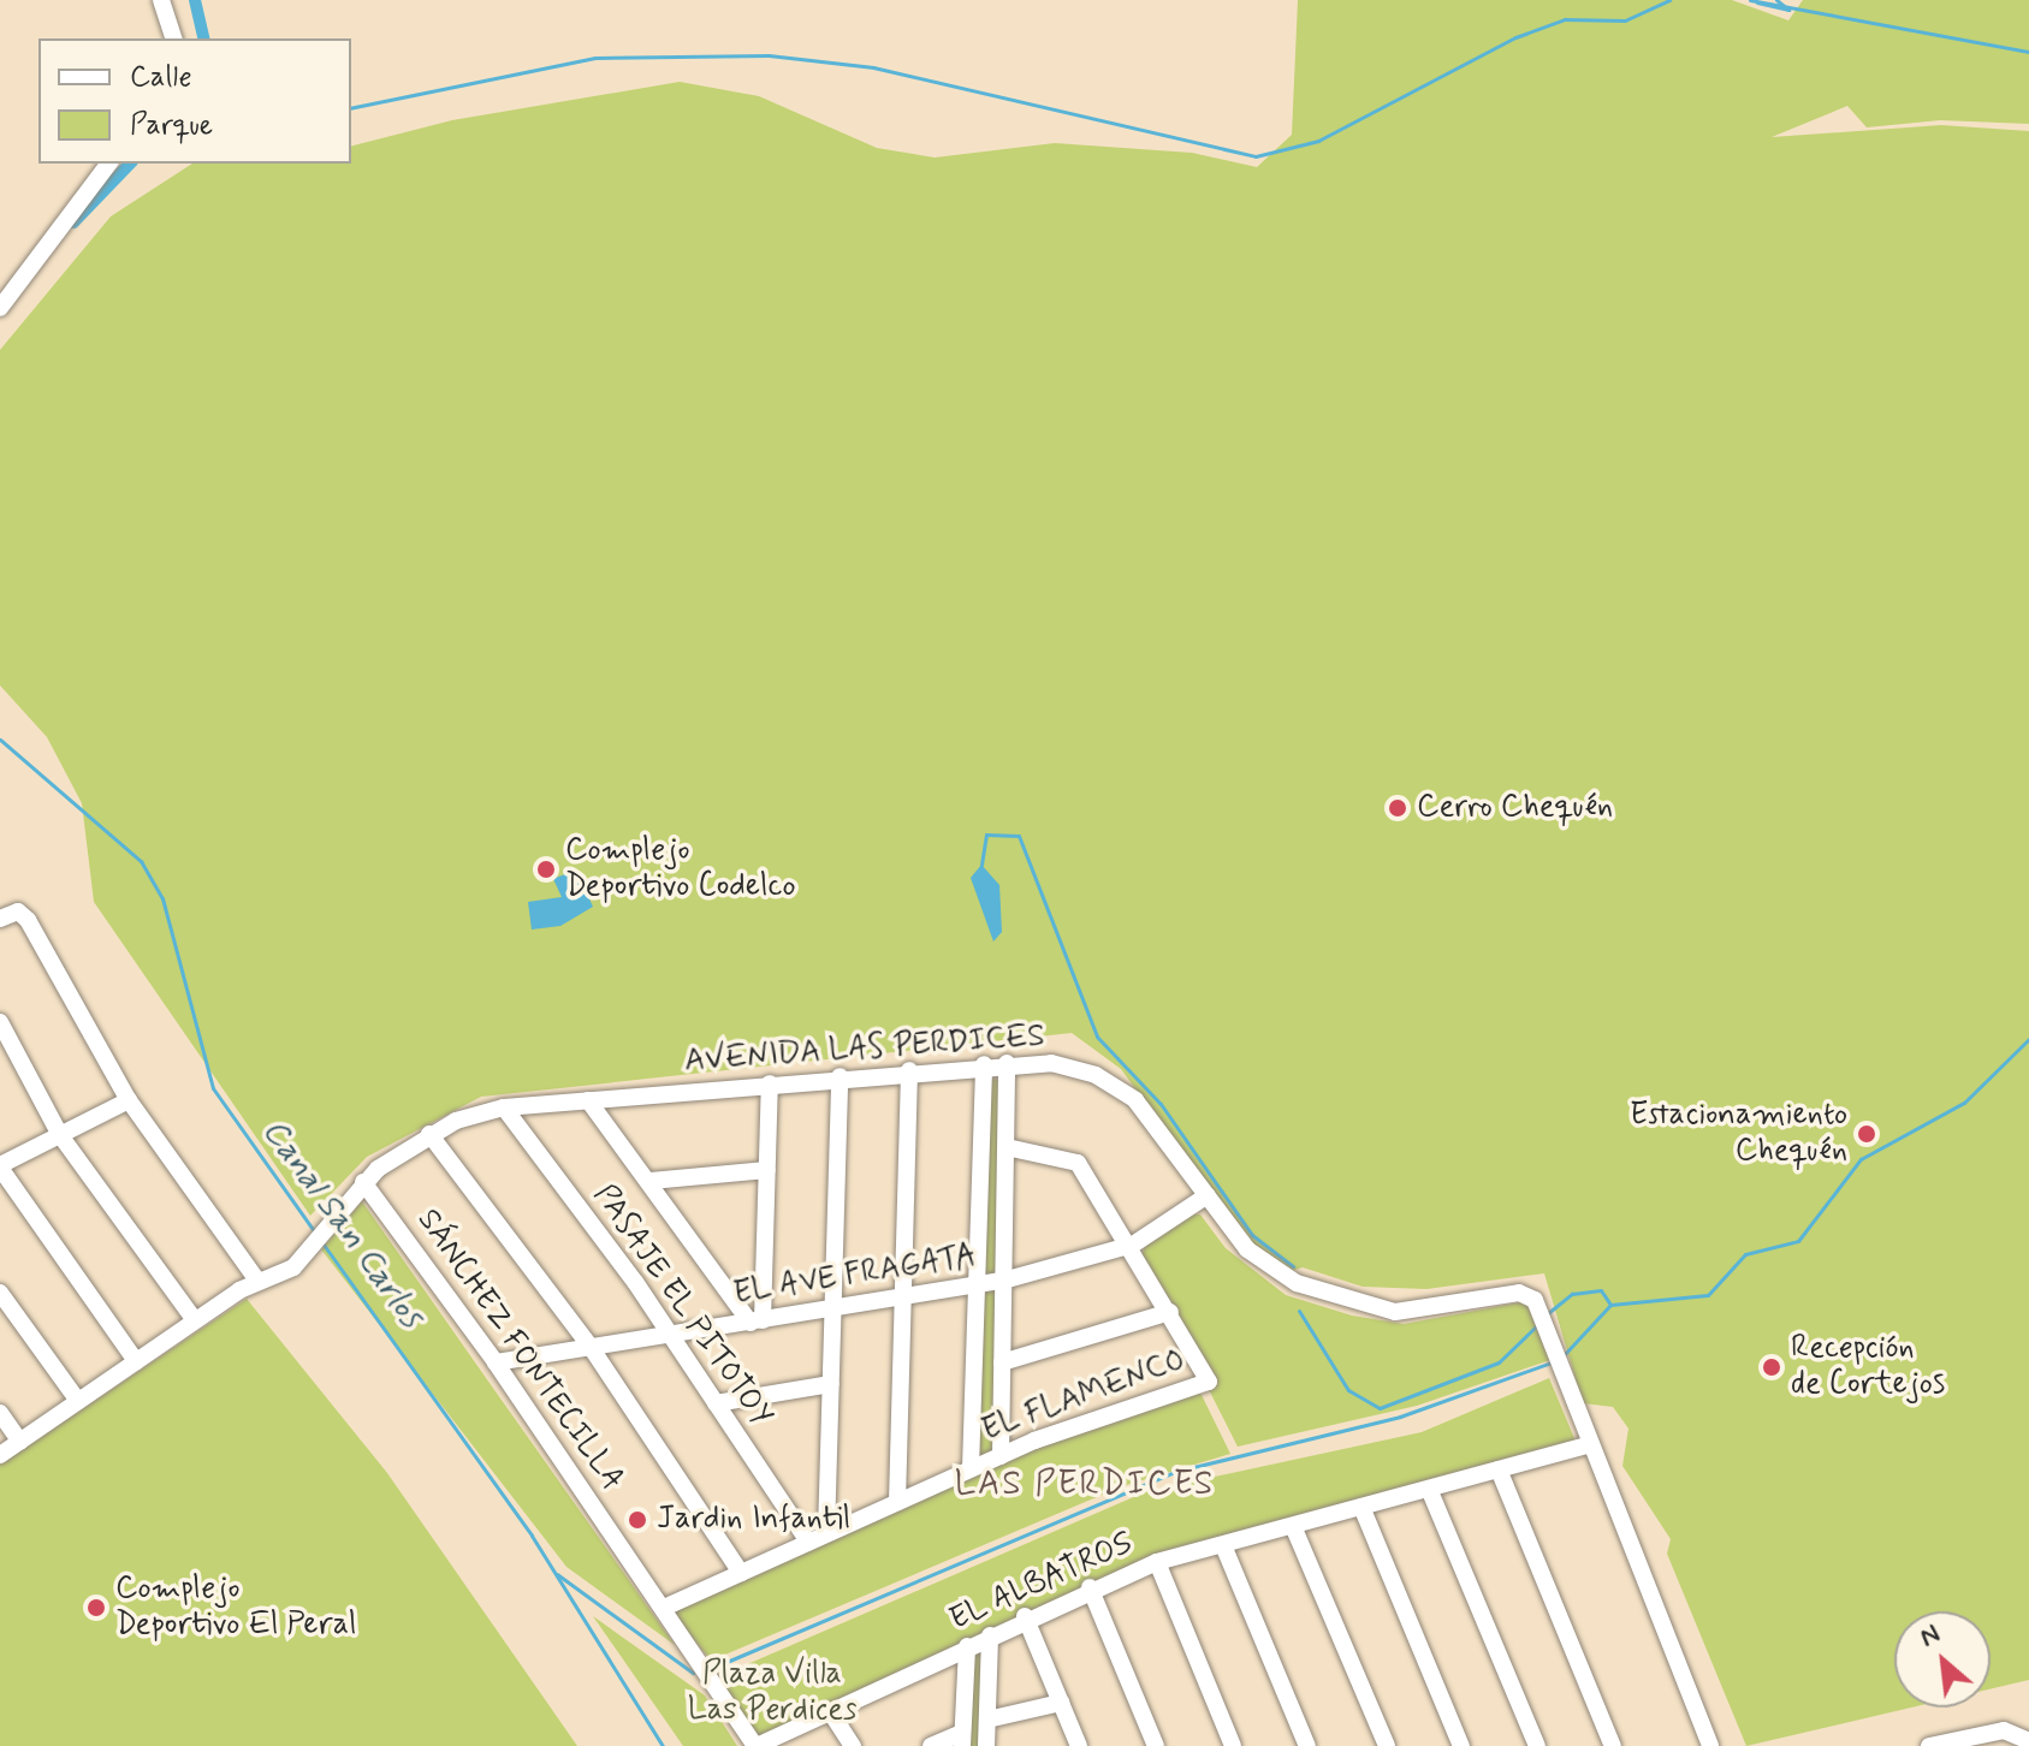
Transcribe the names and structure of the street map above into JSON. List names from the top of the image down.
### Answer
{
  "streets": {
    "street": [
      "AVENIDA LAS PERDICES",
      "EL AVE FRAGATA",
      "PASAJE EL PITOTOY",
      "SÁNCHEZ FONTECILLA",
      "EL FLAMENCO",
      "EL ALBATROS"
    ]
  },
  "crossings": [
    ["AVENIDA LAS PERDICES", "EL AVE FRAGATA"],
    ["AVENIDA LAS PERDICES", "PASAJE EL PITOTOY"],
    ["AVENIDA LAS PERDICES", "SÁNCHEZ FONTECILLA"],
    ["AVENIDA LAS PERDICES", "EL ALBATROS"],
    ["EL AVE FRAGATA", "PASAJE EL PITOTOY"],
    ["EL AVE FRAGATA", "SÁNCHEZ FONTECILLA"],
    ["PASAJE EL PITOTOY", "EL FLAMENCO"],
    ["SÁNCHEZ FONTECILLA", "EL FLAMENCO"],
    ["SÁNCHEZ FONTECILLA", "EL ALBATROS"]
  ],
  "districts": ["LAS PERDICES"],
  "water": ["Canal San Carlos"],
  "parks": ["Plaza Villa Las Perdices"],
  "places": [
    "Cerro Chequén",
    "Complejo Deportivo Codelco",
    "Estacionamiento Chequén",
    "Recepción de Cortejos",
    "Jardin Infantil",
    "Complejo Deportivo El Peral"
  ],
  "legend": ["Calle", "Parque"],
  "north": "top left"
}
